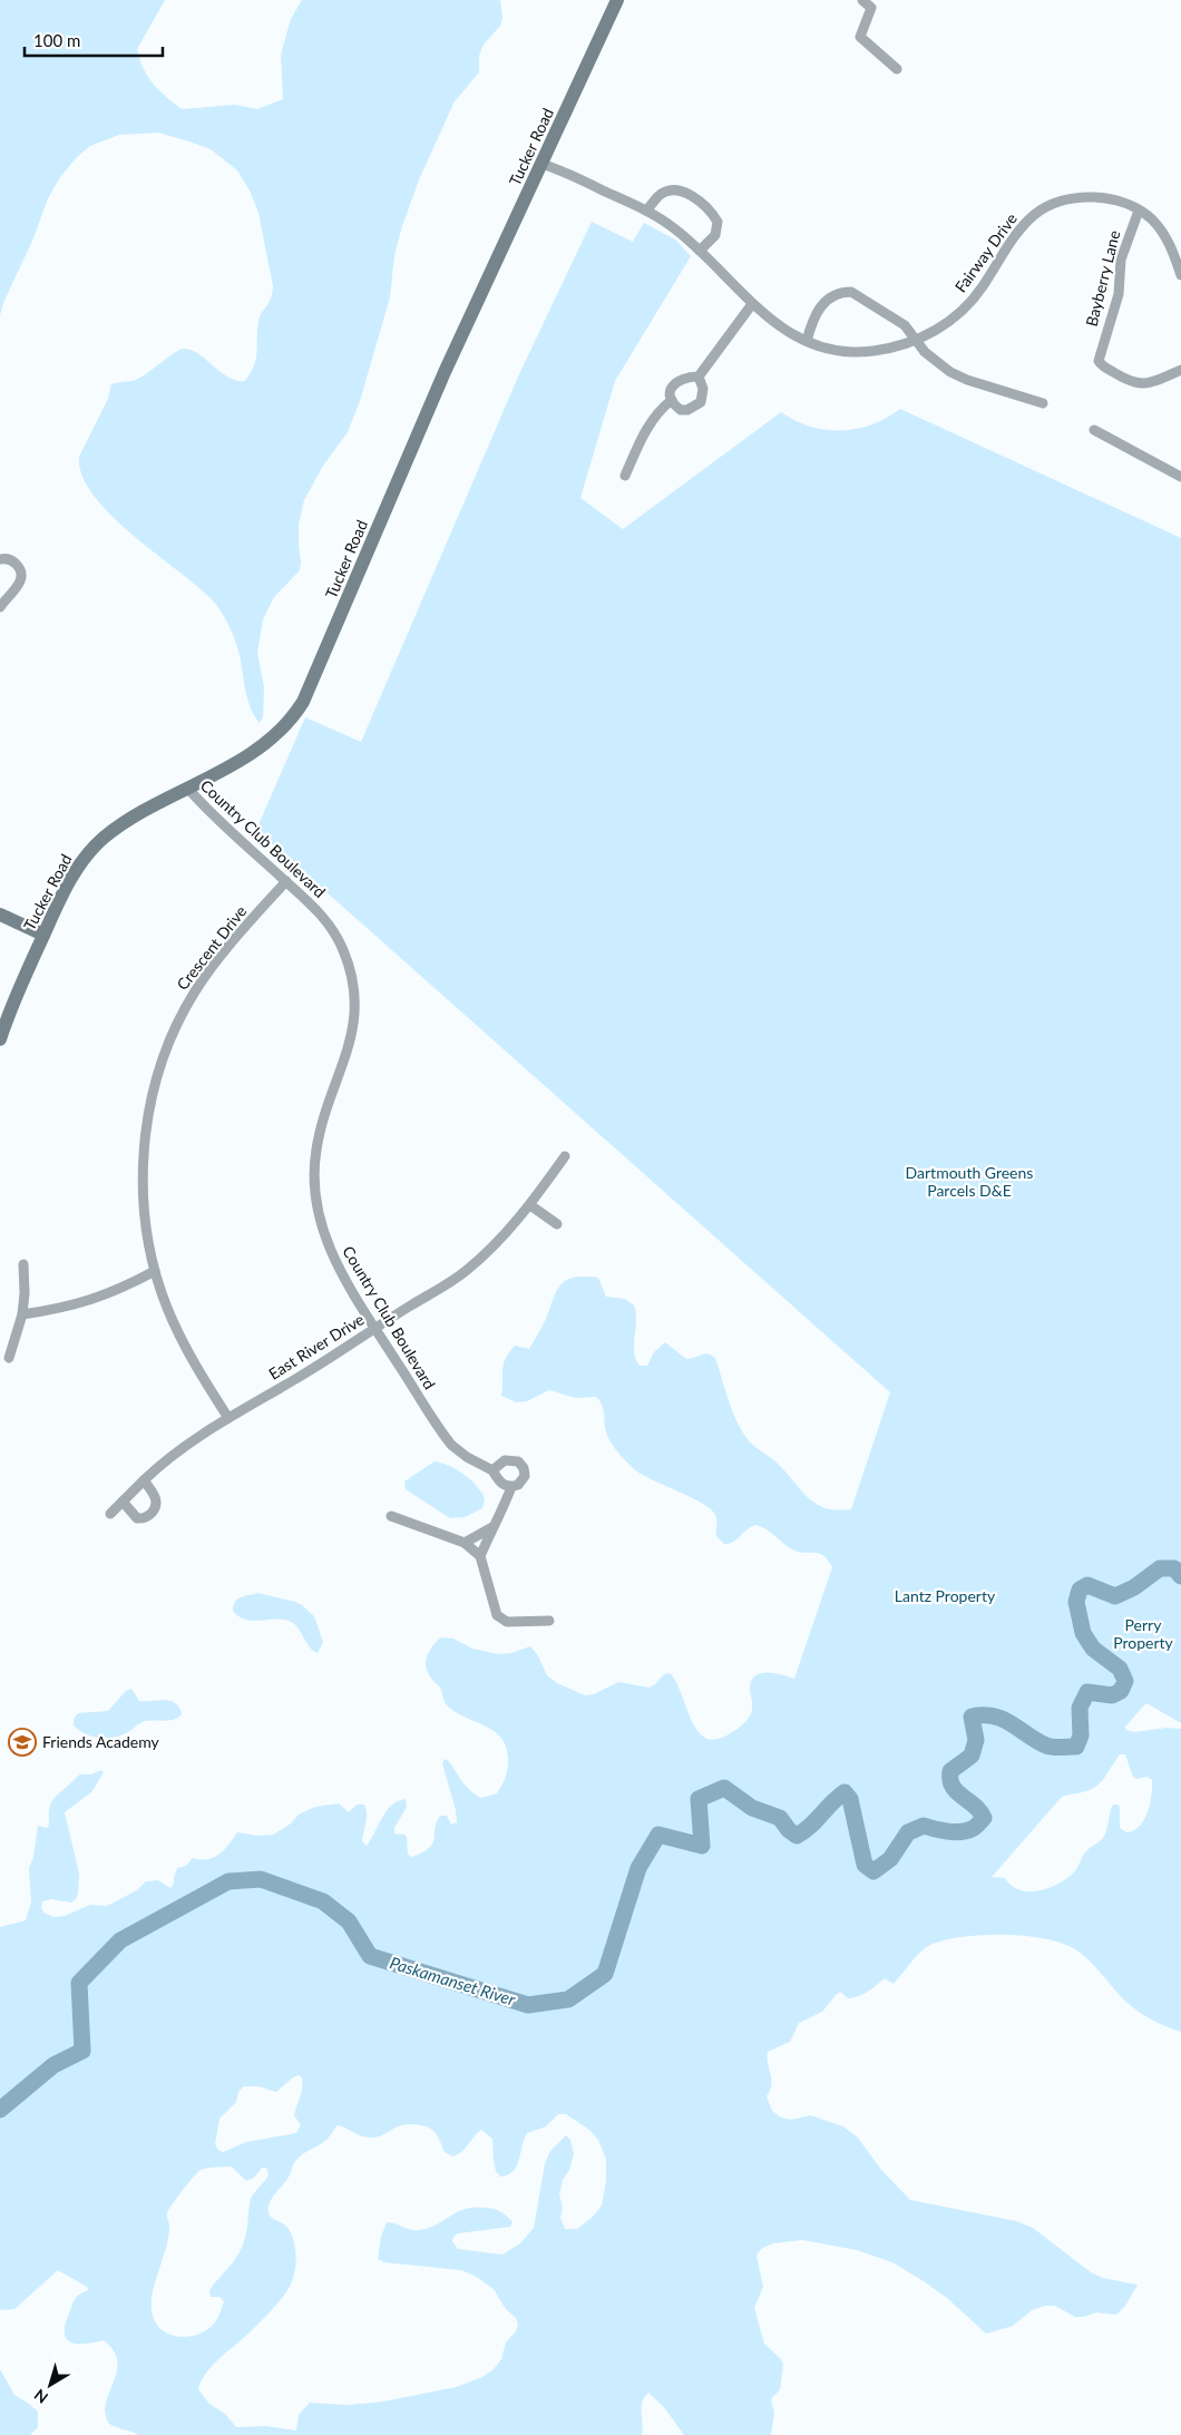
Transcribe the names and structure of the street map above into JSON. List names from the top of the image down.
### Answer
{
  "streets": {
    "main road": ["Tucker Road"],
    "street": [
      "Fairway Drive",
      "Bayberry Lane",
      "Country Club Boulevard",
      "Crescent Drive",
      "East River Drive"
    ]
  },
  "crossings": [
    ["Tucker Road", "Fairway Drive"],
    ["Tucker Road", "Country Club Boulevard"],
    ["Fairway Drive", "Bayberry Lane"],
    ["Country Club Boulevard", "Crescent Drive"],
    ["Country Club Boulevard", "East River Drive"],
    ["Crescent Drive", "East River Drive"]
  ],
  "water": ["Paskamanset River"],
  "parks": ["Dartmouth Greens Parcels D&E", "Lantz Property", "Perry Property"],
  "places": {
    "school or university": ["Friends Academy"]
  },
  "scale_bar": "100 m",
  "north": "bottom left"
}
